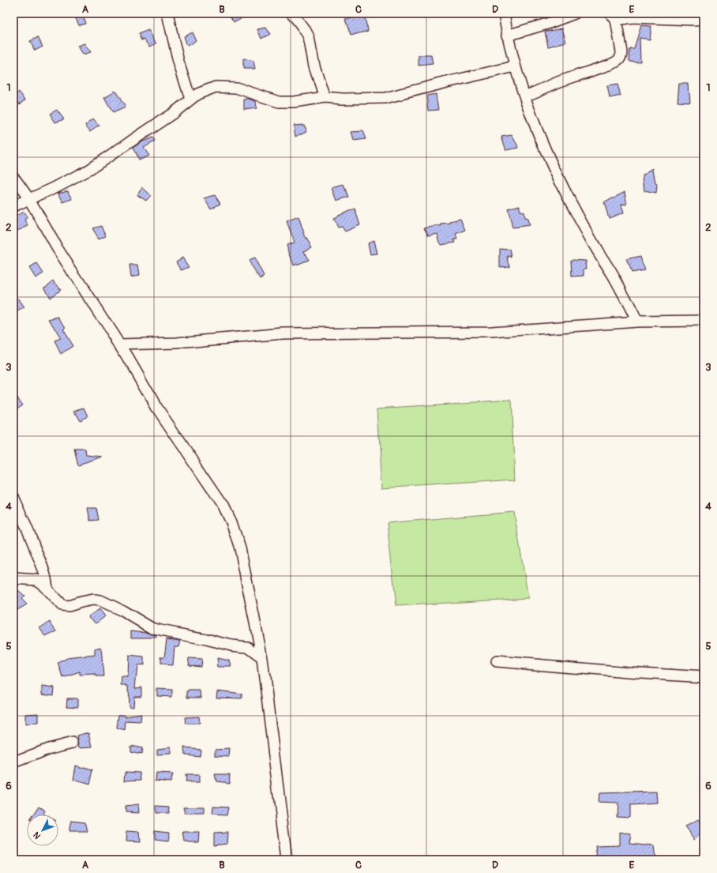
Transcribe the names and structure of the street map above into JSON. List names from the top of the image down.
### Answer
{
  "north": "bottom left",
  "grid": {
    "columns": [
      "A",
      "B",
      "C",
      "D",
      "E"
    ],
    "rows": [
      "1",
      "2",
      "3",
      "4",
      "5",
      "6"
    ]
  }
}
